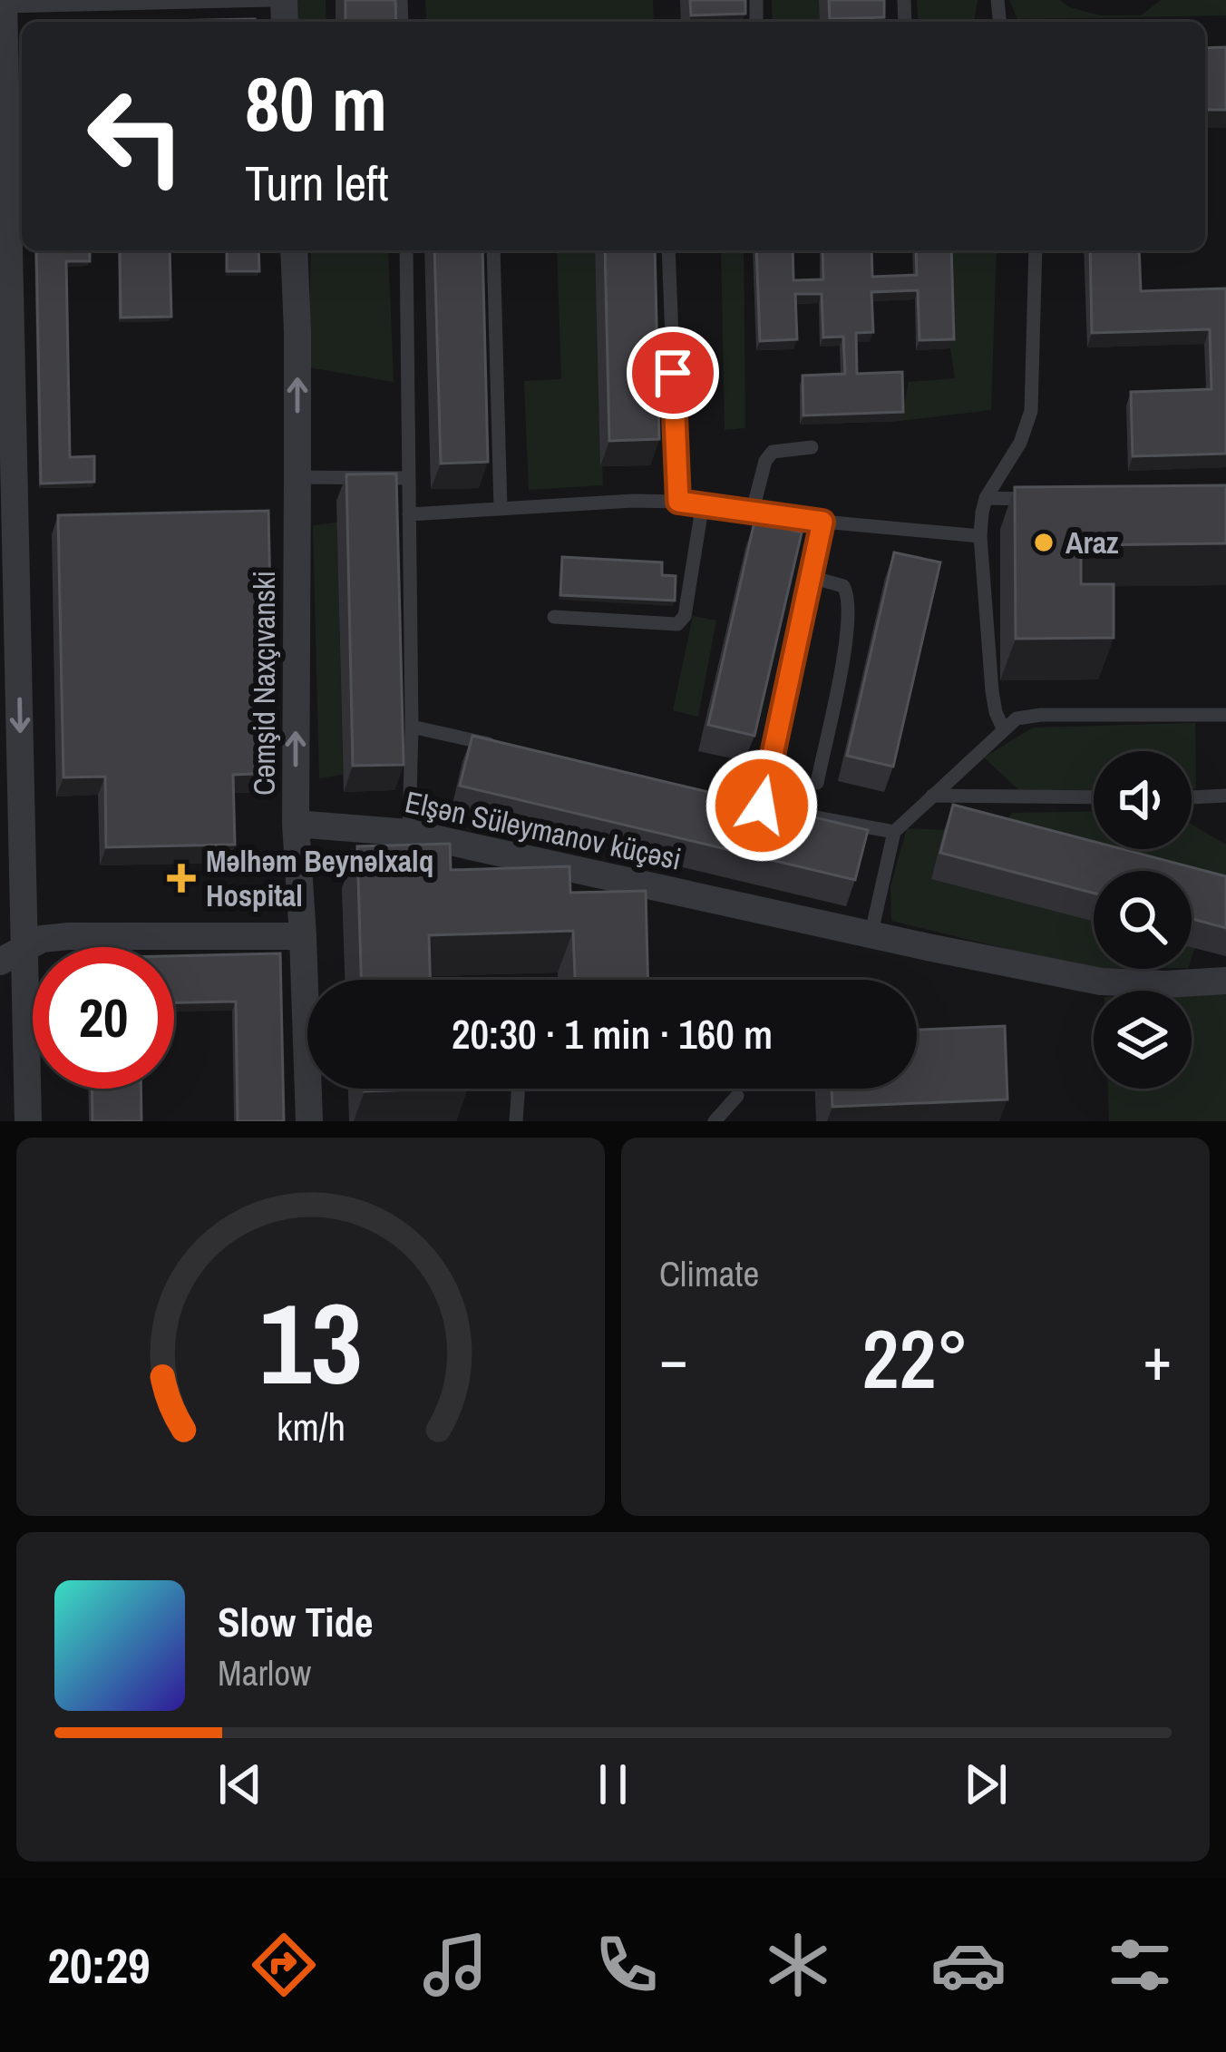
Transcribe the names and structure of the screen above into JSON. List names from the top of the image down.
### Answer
{
  "streets": {
    "street": ["Cəmşid Naxçıvanski", "Elşən Süleymanov küçəsi"]
  },
  "crossings": [
    ["Cəmşid Naxçıvanski", "Elşən Süleymanov küçəsi"]
  ],
  "one_way": ["Cəmşid Naxçıvanski"],
  "places": {
    "other": ["Araz"],
    "health": ["Məlhəm Beynəlxalq Hospital"]
  },
  "page": {
    "turn": ["80 m", "Turn left"],
    "limit": "20",
    "trip": "20:30 · 1 min · 160 m",
    "tile": "Climate",
    "heat": ["−", "22°", "+"],
    "song": ["Slow Tide", "Marlow"],
    "tabs": "20:29",
    "gauge": ["13", "km/h"]
  }
}
